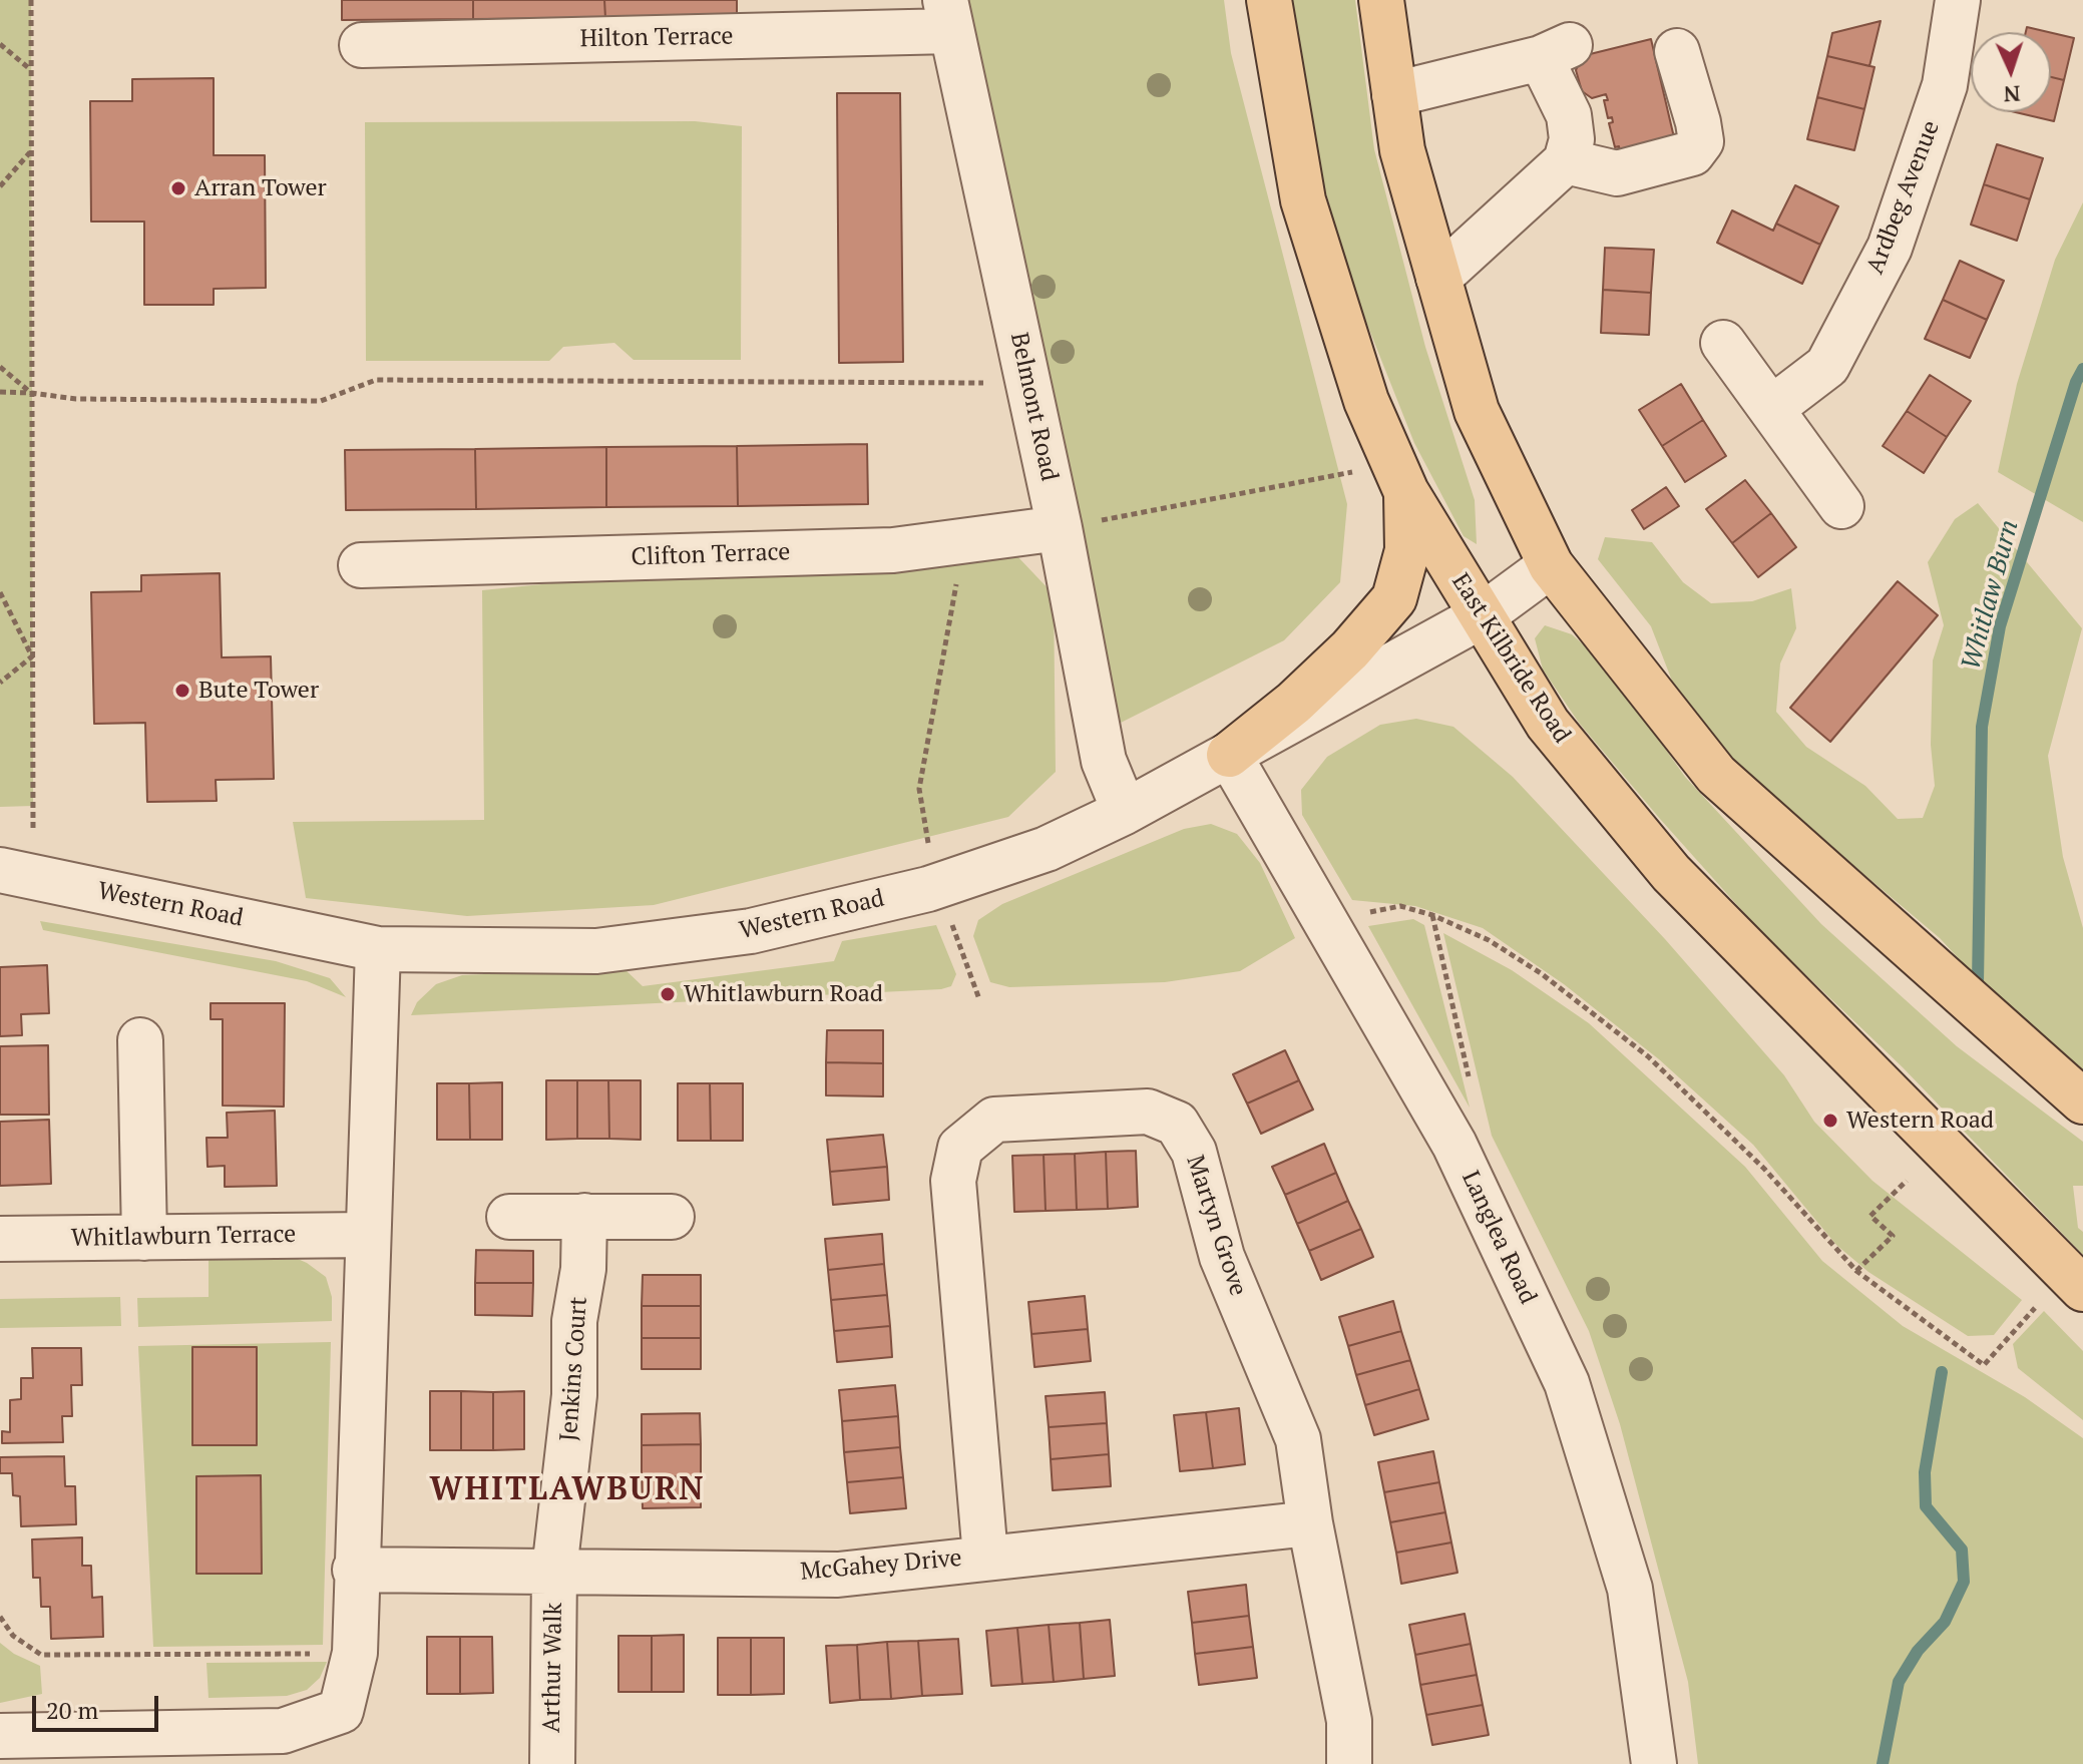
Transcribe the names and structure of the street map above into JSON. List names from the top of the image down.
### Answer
{
  "streets": {
    "main road": ["East Kilbride Road"],
    "street": [
      "Hilton Terrace",
      "Ardbeg Avenue",
      "Belmont Road",
      "Clifton Terrace",
      "Western Road",
      "Martyn Grove",
      "Whitlawburn Terrace",
      "Langlea Road",
      "Jenkins Court",
      "McGahey Drive",
      "Arthur Walk"
    ]
  },
  "crossings": [
    ["Hilton Terrace", "Belmont Road"],
    ["Belmont Road", "Clifton Terrace"],
    ["Belmont Road", "Western Road"],
    ["East Kilbride Road", "Western Road"],
    ["Western Road", "Langlea Road"],
    ["Martyn Grove", "McGahey Drive"],
    ["Jenkins Court", "McGahey Drive"],
    ["Jenkins Court", "Arthur Walk"],
    ["McGahey Drive", "Arthur Walk"]
  ],
  "districts": ["WHITLAWBURN"],
  "water": ["Whitlaw Burn"],
  "places": [
    "Arran Tower",
    "Bute Tower",
    "Whitlawburn Road",
    "Western Road"
  ],
  "scale_bar": "20 m",
  "north": "bottom"
}
